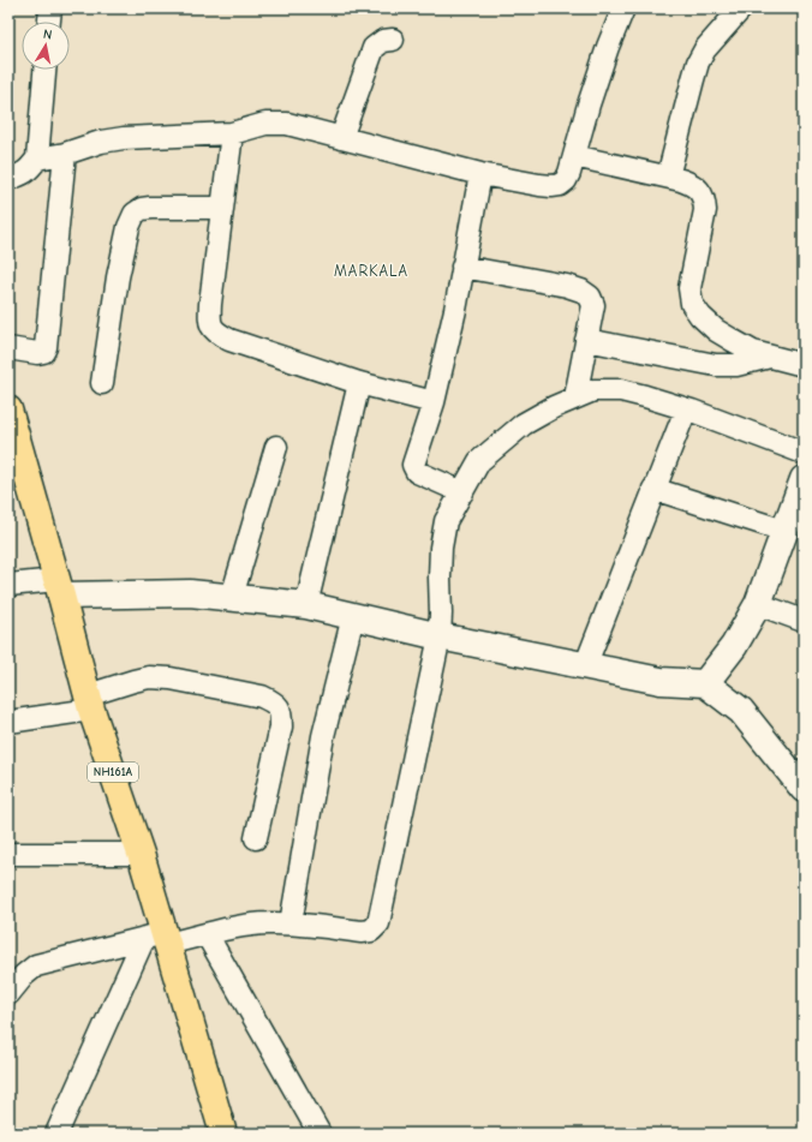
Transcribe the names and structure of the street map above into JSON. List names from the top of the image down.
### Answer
{
  "streets": {
    "highway": ["NH161A"]
  },
  "districts": ["MARKALA"],
  "north": "top"
}
